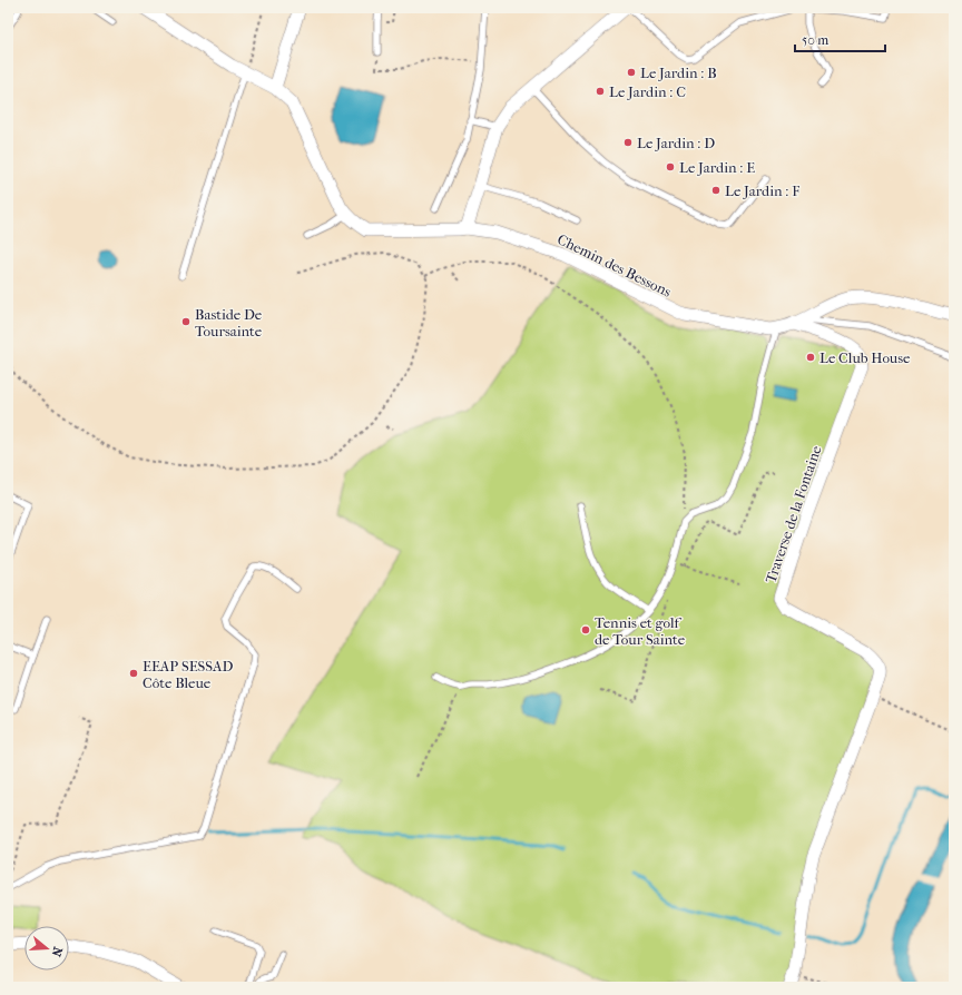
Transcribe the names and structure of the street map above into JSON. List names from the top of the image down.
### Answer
{
  "streets": {
    "street": ["Chemin des Bessons", "Traverse de la Fontaine"]
  },
  "crossings": [
    ["Chemin des Bessons", "Traverse de la Fontaine"]
  ],
  "places": [
    "Le Jardin : B",
    "Le Jardin : C",
    "Le Jardin : D",
    "Le Jardin : E",
    "Le Jardin : F",
    "Bastide De Toursainte",
    "Le Club House",
    "Tennis et golf de Tour Sainte",
    "EEAP SESSAD Côte Bleue"
  ],
  "scale_bar": "50 m",
  "north": "right"
}
